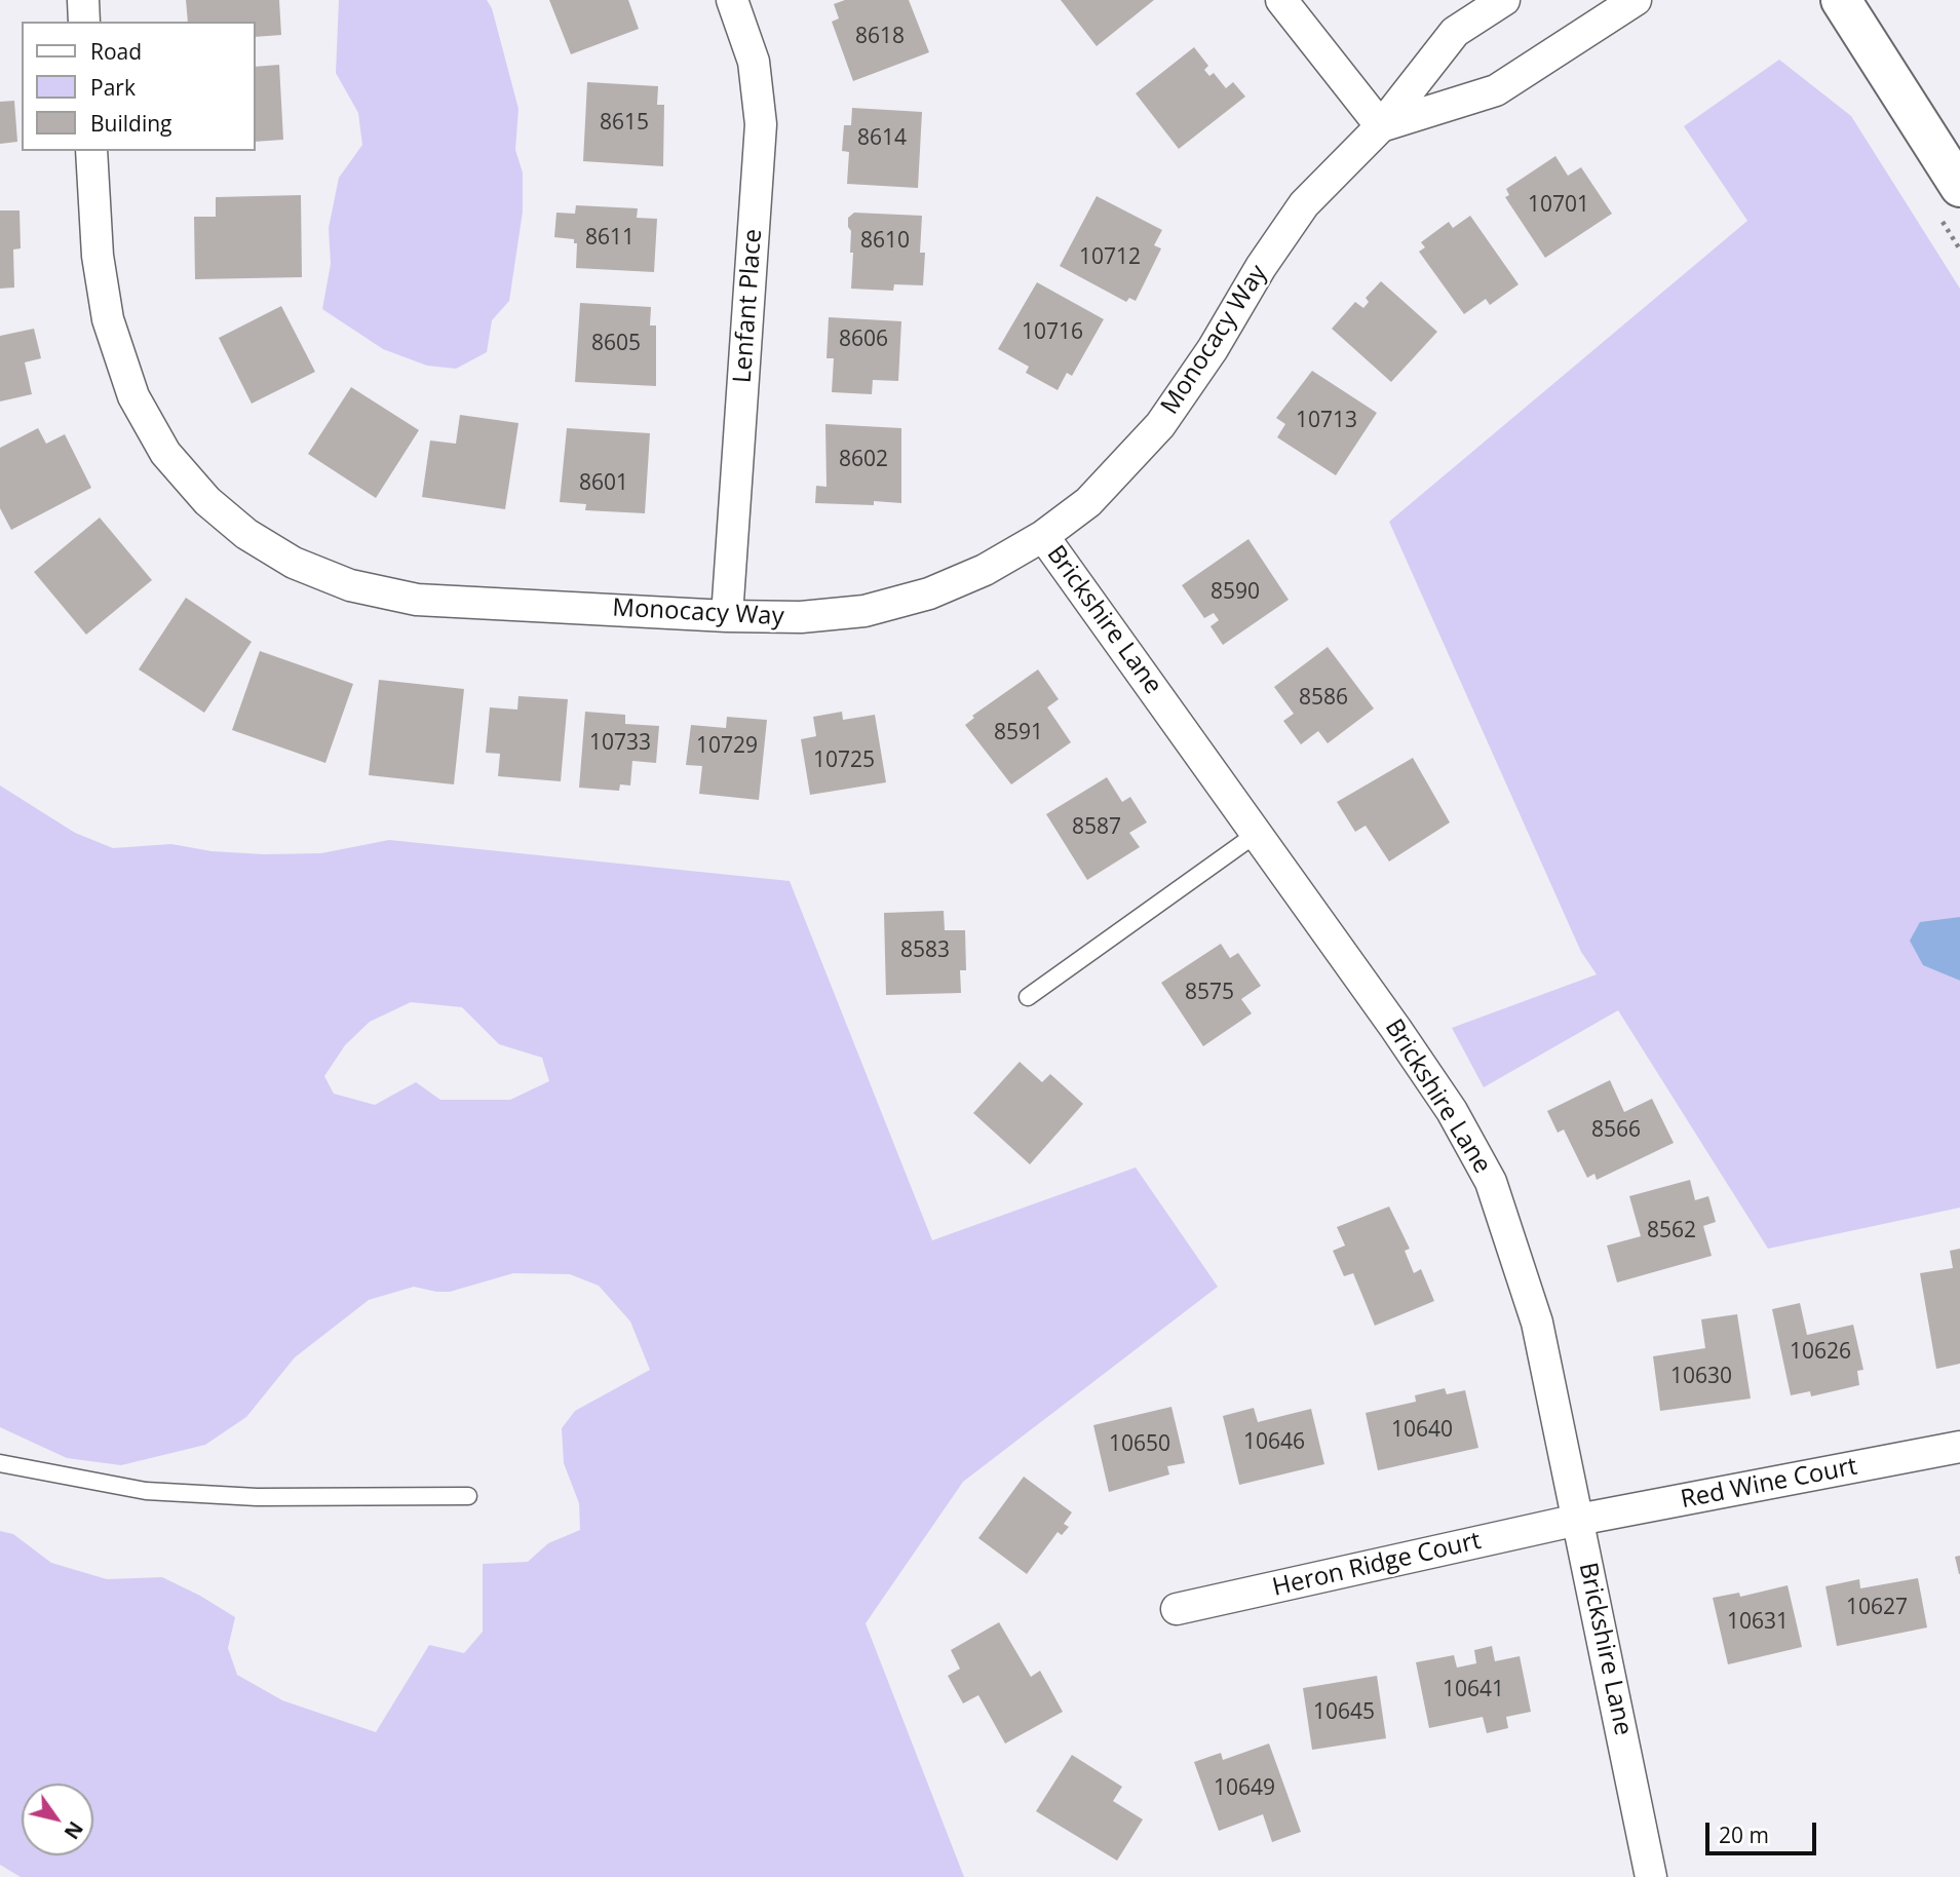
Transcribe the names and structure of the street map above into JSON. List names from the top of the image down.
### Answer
{
  "streets": {
    "street": [
      "Lenfant Place",
      "Monocacy Way",
      "Brickshire Lane",
      "Red Wine Court",
      "Heron Ridge Court"
    ]
  },
  "crossings": [
    ["Lenfant Place", "Monocacy Way"],
    ["Monocacy Way", "Brickshire Lane"],
    ["Brickshire Lane", "Red Wine Court"],
    ["Brickshire Lane", "Heron Ridge Court"],
    ["Red Wine Court", "Heron Ridge Court"]
  ],
  "house_numbers": [
    "8618",
    "8615",
    "8614",
    "10701",
    "8611",
    "8610",
    "10712",
    "10716",
    "8606",
    "8605",
    "10713",
    "8602",
    "8601",
    "8590",
    "8586",
    "8591",
    "10733",
    "10729",
    "10725",
    "8587",
    "8583",
    "8575",
    "8566",
    "8562",
    "10626",
    "10630",
    "10640",
    "10646",
    "10650",
    "10627",
    "10631",
    "10641",
    "10645",
    "10649"
  ],
  "legend": ["Road", "Park", "Building"],
  "scale_bar": "20 m",
  "north": "bottom right"
}
